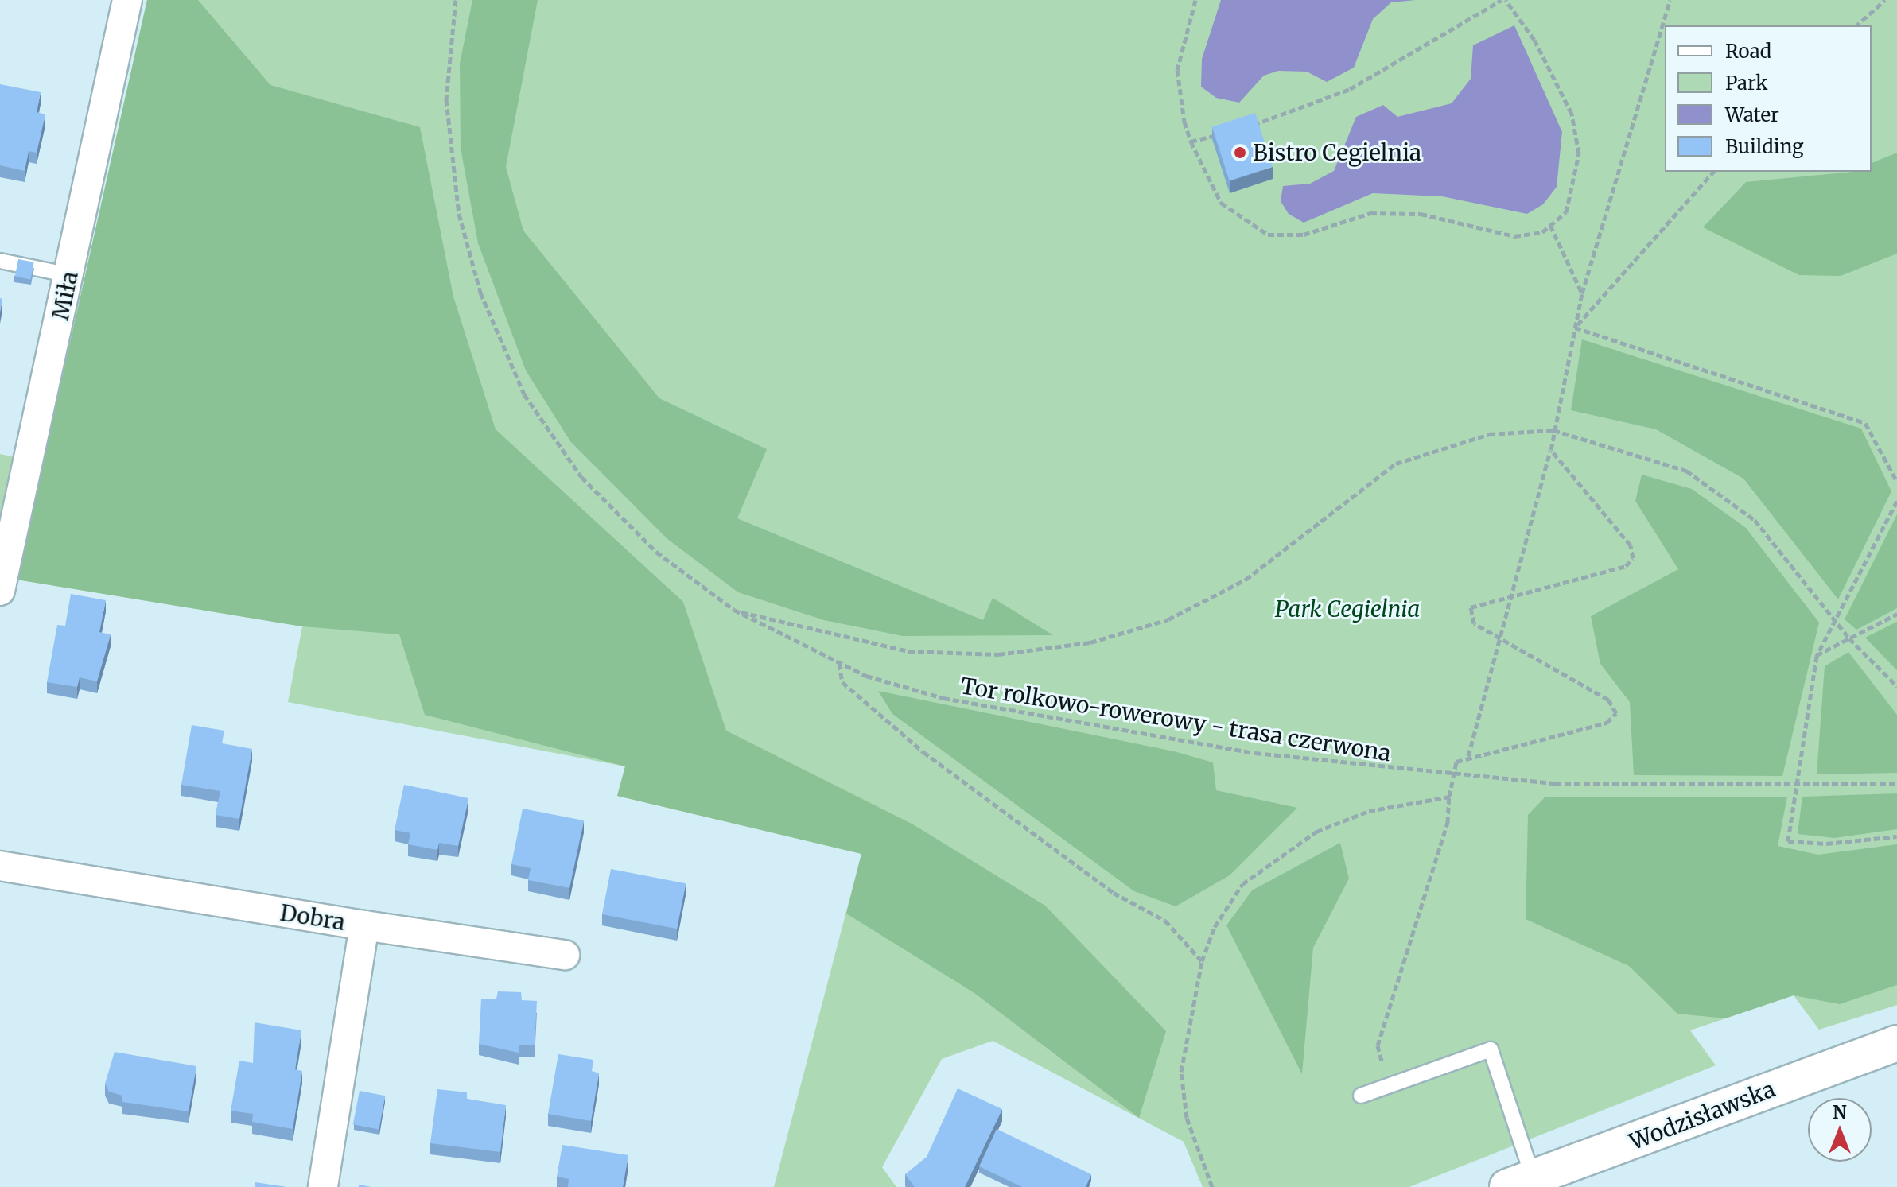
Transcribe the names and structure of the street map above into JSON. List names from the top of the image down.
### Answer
{
  "streets": {
    "street": ["Miła", "Dobra", "Wodzisławska"],
    "path": ["Tor rolkowo-rowerowy - trasa czerwona"]
  },
  "parks": ["Park Cegielnia"],
  "places": ["Bistro Cegielnia"],
  "legend": [
    "Road",
    "Park",
    "Water",
    "Building"
  ],
  "north": "top"
}
